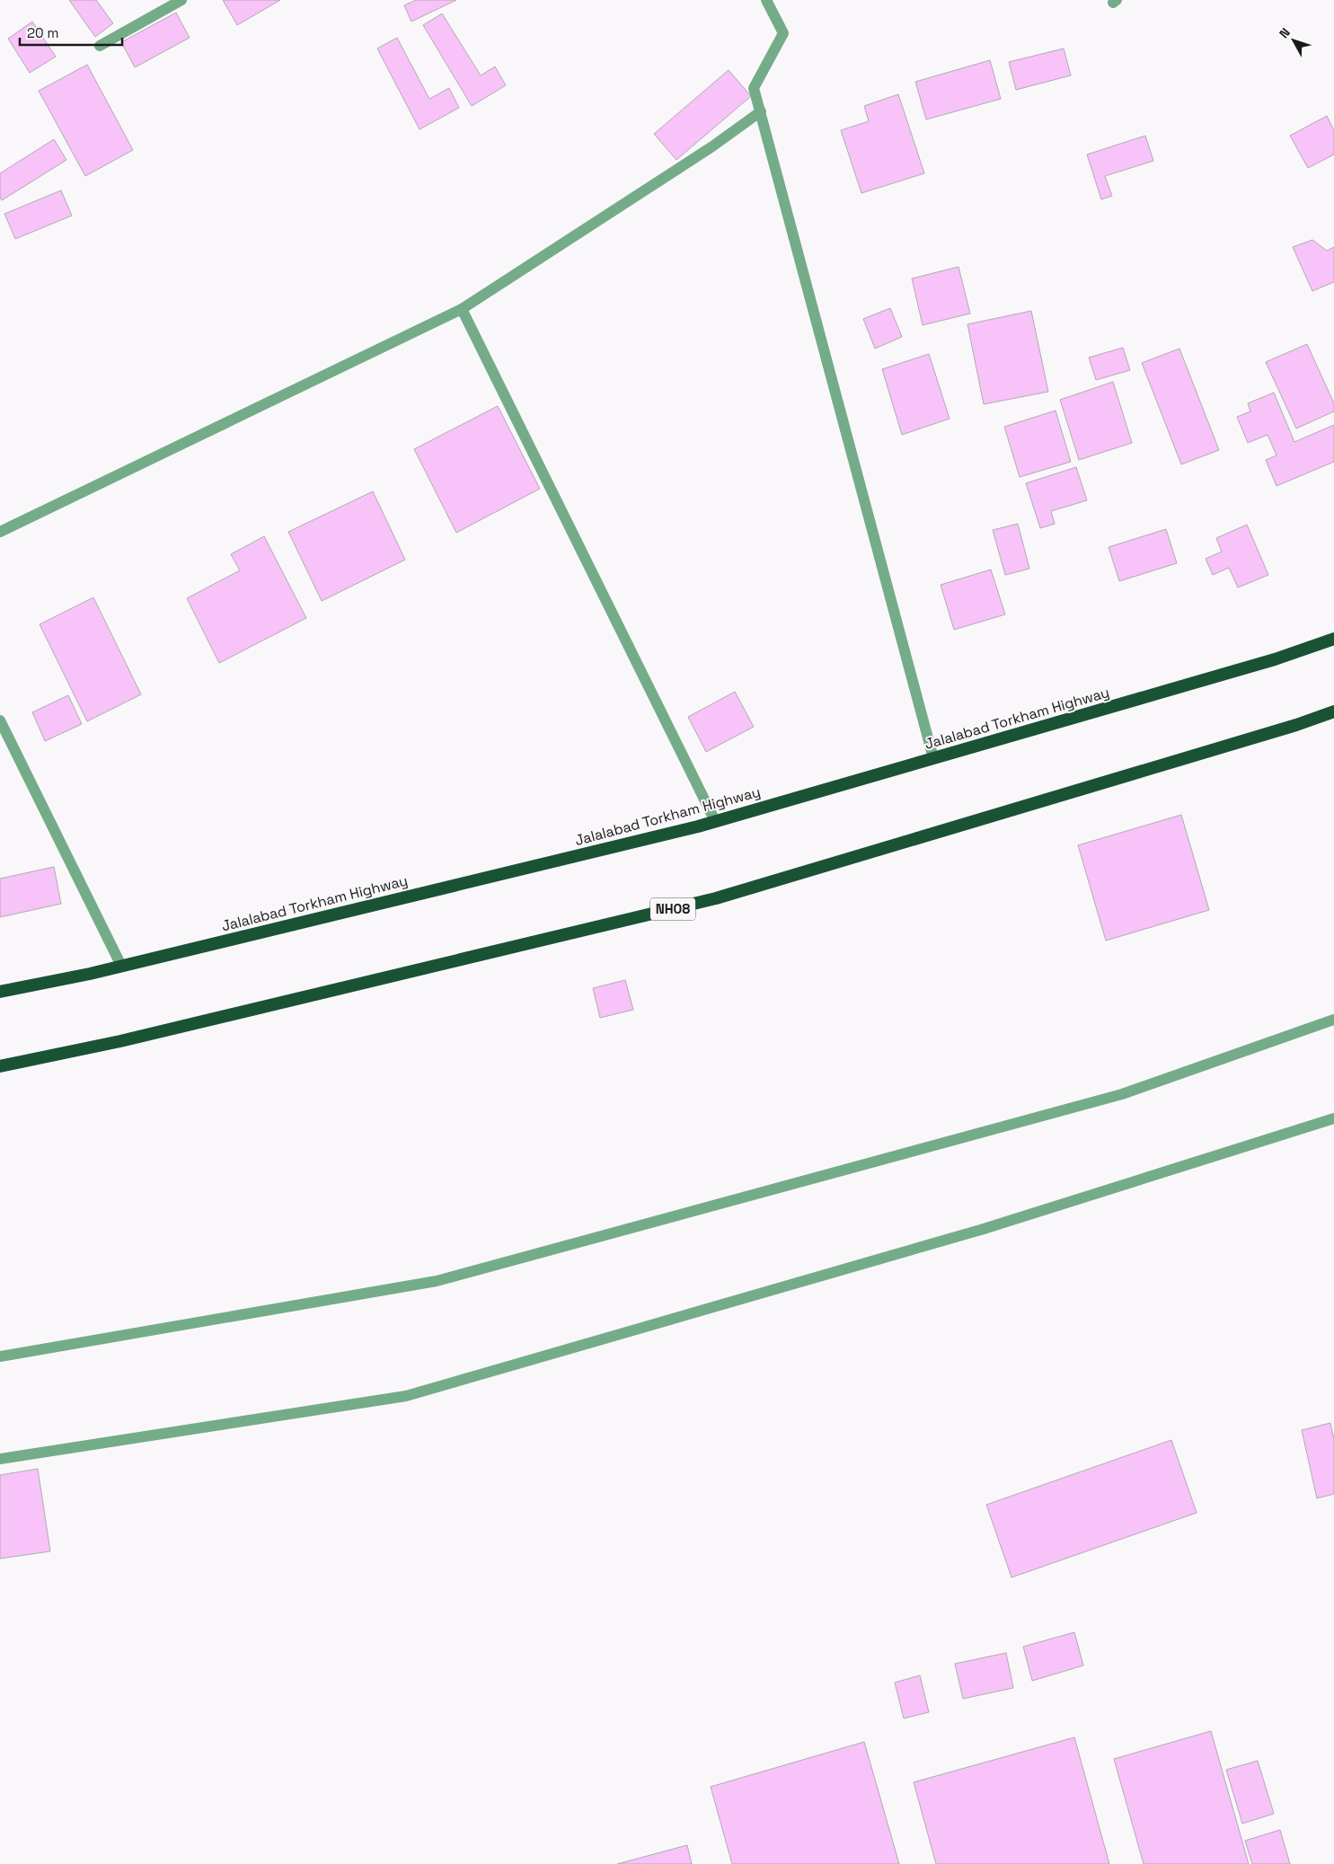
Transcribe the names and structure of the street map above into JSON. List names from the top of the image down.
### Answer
{
  "streets": {
    "highway": ["Jalalabad Torkham Highway", "NH08"]
  },
  "scale_bar": "20 m",
  "north": "top left"
}
